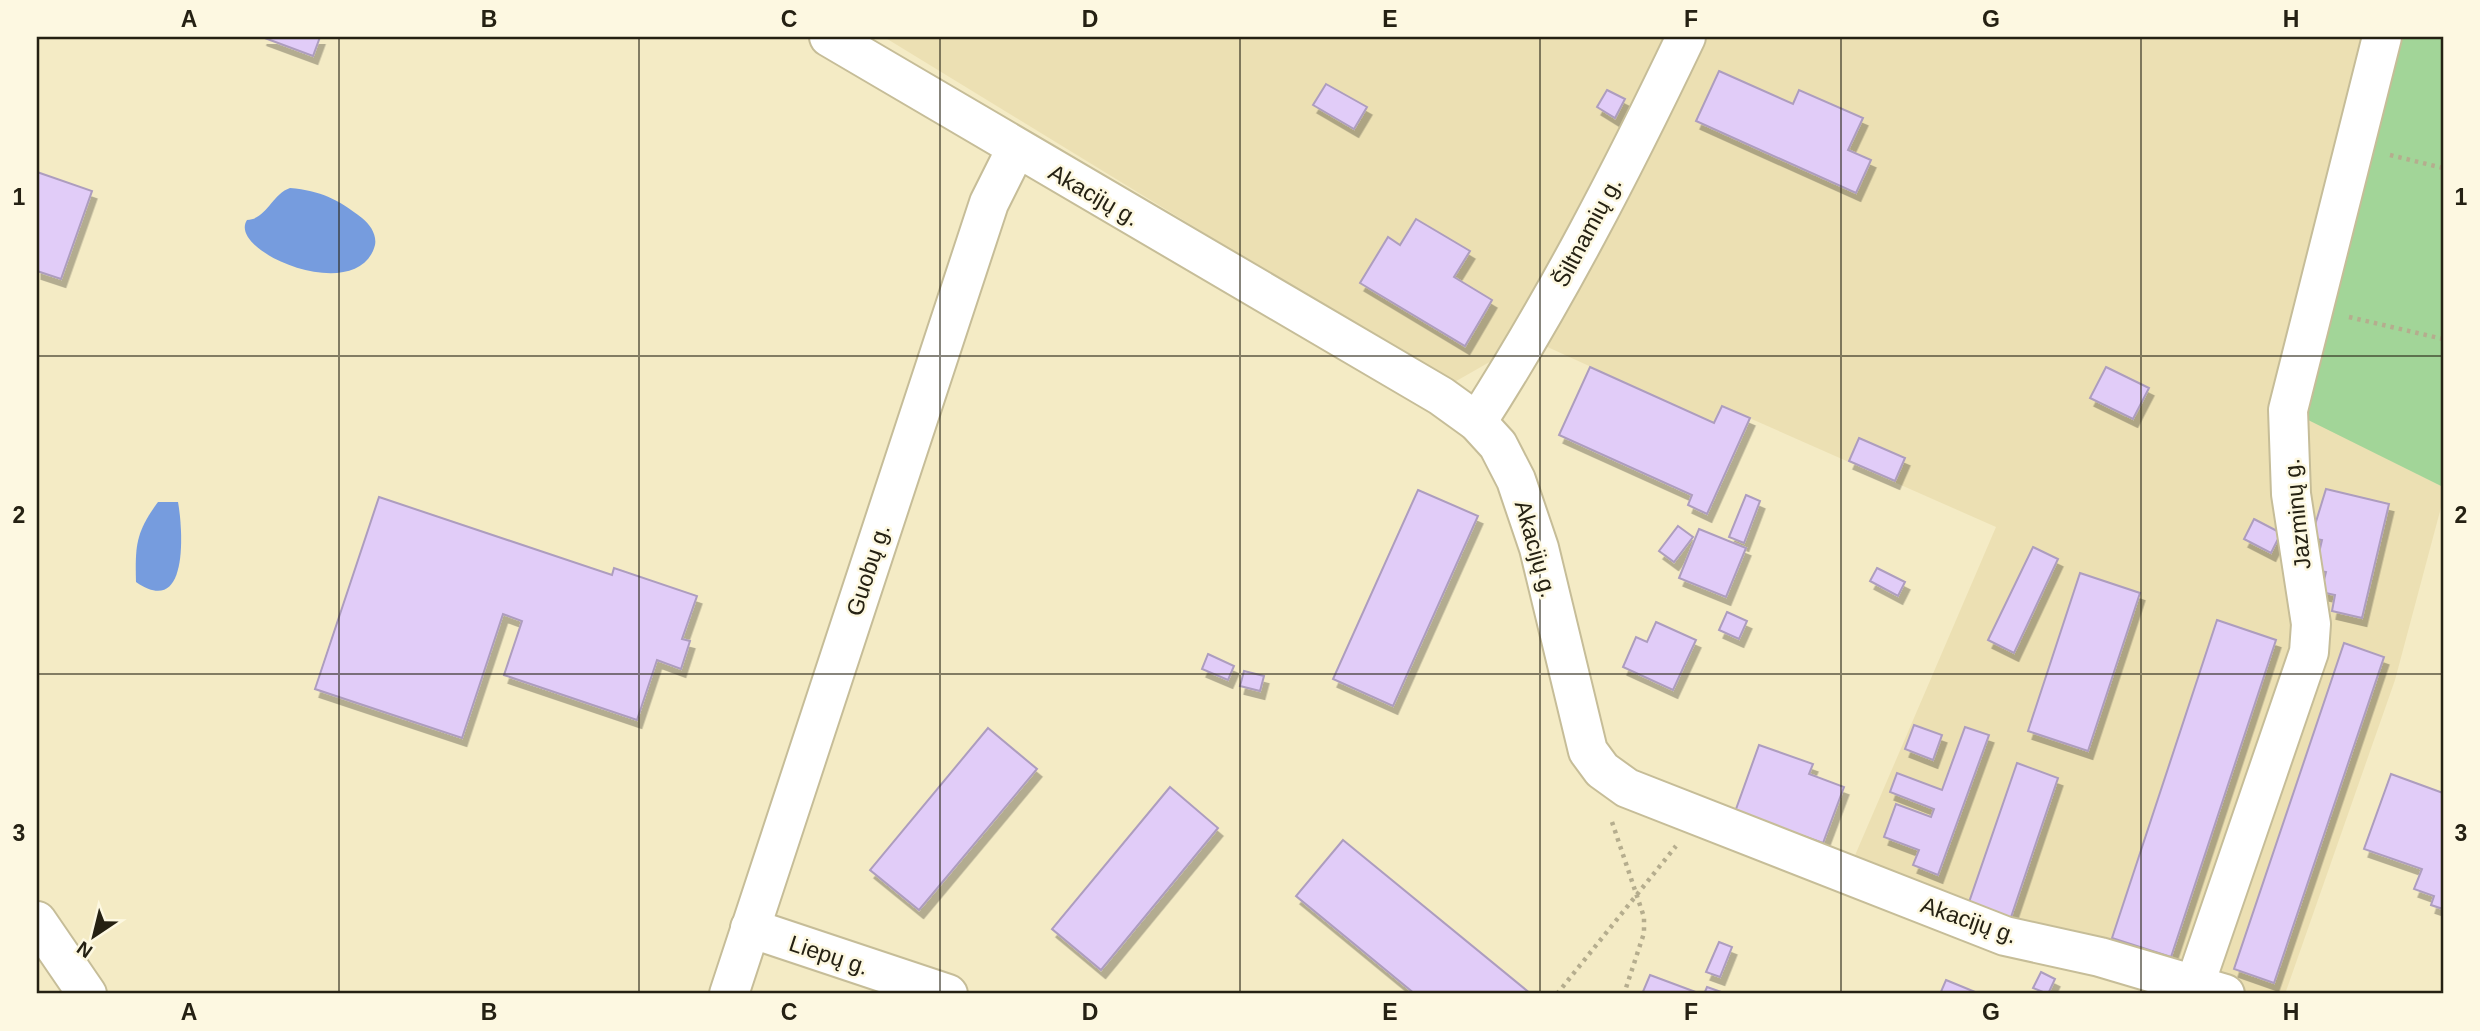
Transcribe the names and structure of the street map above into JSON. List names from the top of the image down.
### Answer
{
  "streets": {
    "street": [
      "Akacijų g.",
      "Šiltnamių g.",
      "Jazminų g.",
      "Guobų g.",
      "Liepų g."
    ]
  },
  "crossings": [
    ["Akacijų g.", "Šiltnamių g."],
    ["Akacijų g.", "Jazminų g."],
    ["Akacijų g.", "Guobų g."],
    ["Guobų g.", "Liepų g."]
  ],
  "north": "bottom left",
  "grid": {
    "columns": [
      "A",
      "B",
      "C",
      "D",
      "E",
      "F",
      "G",
      "H"
    ],
    "rows": ["1", "2", "3"]
  }
}
